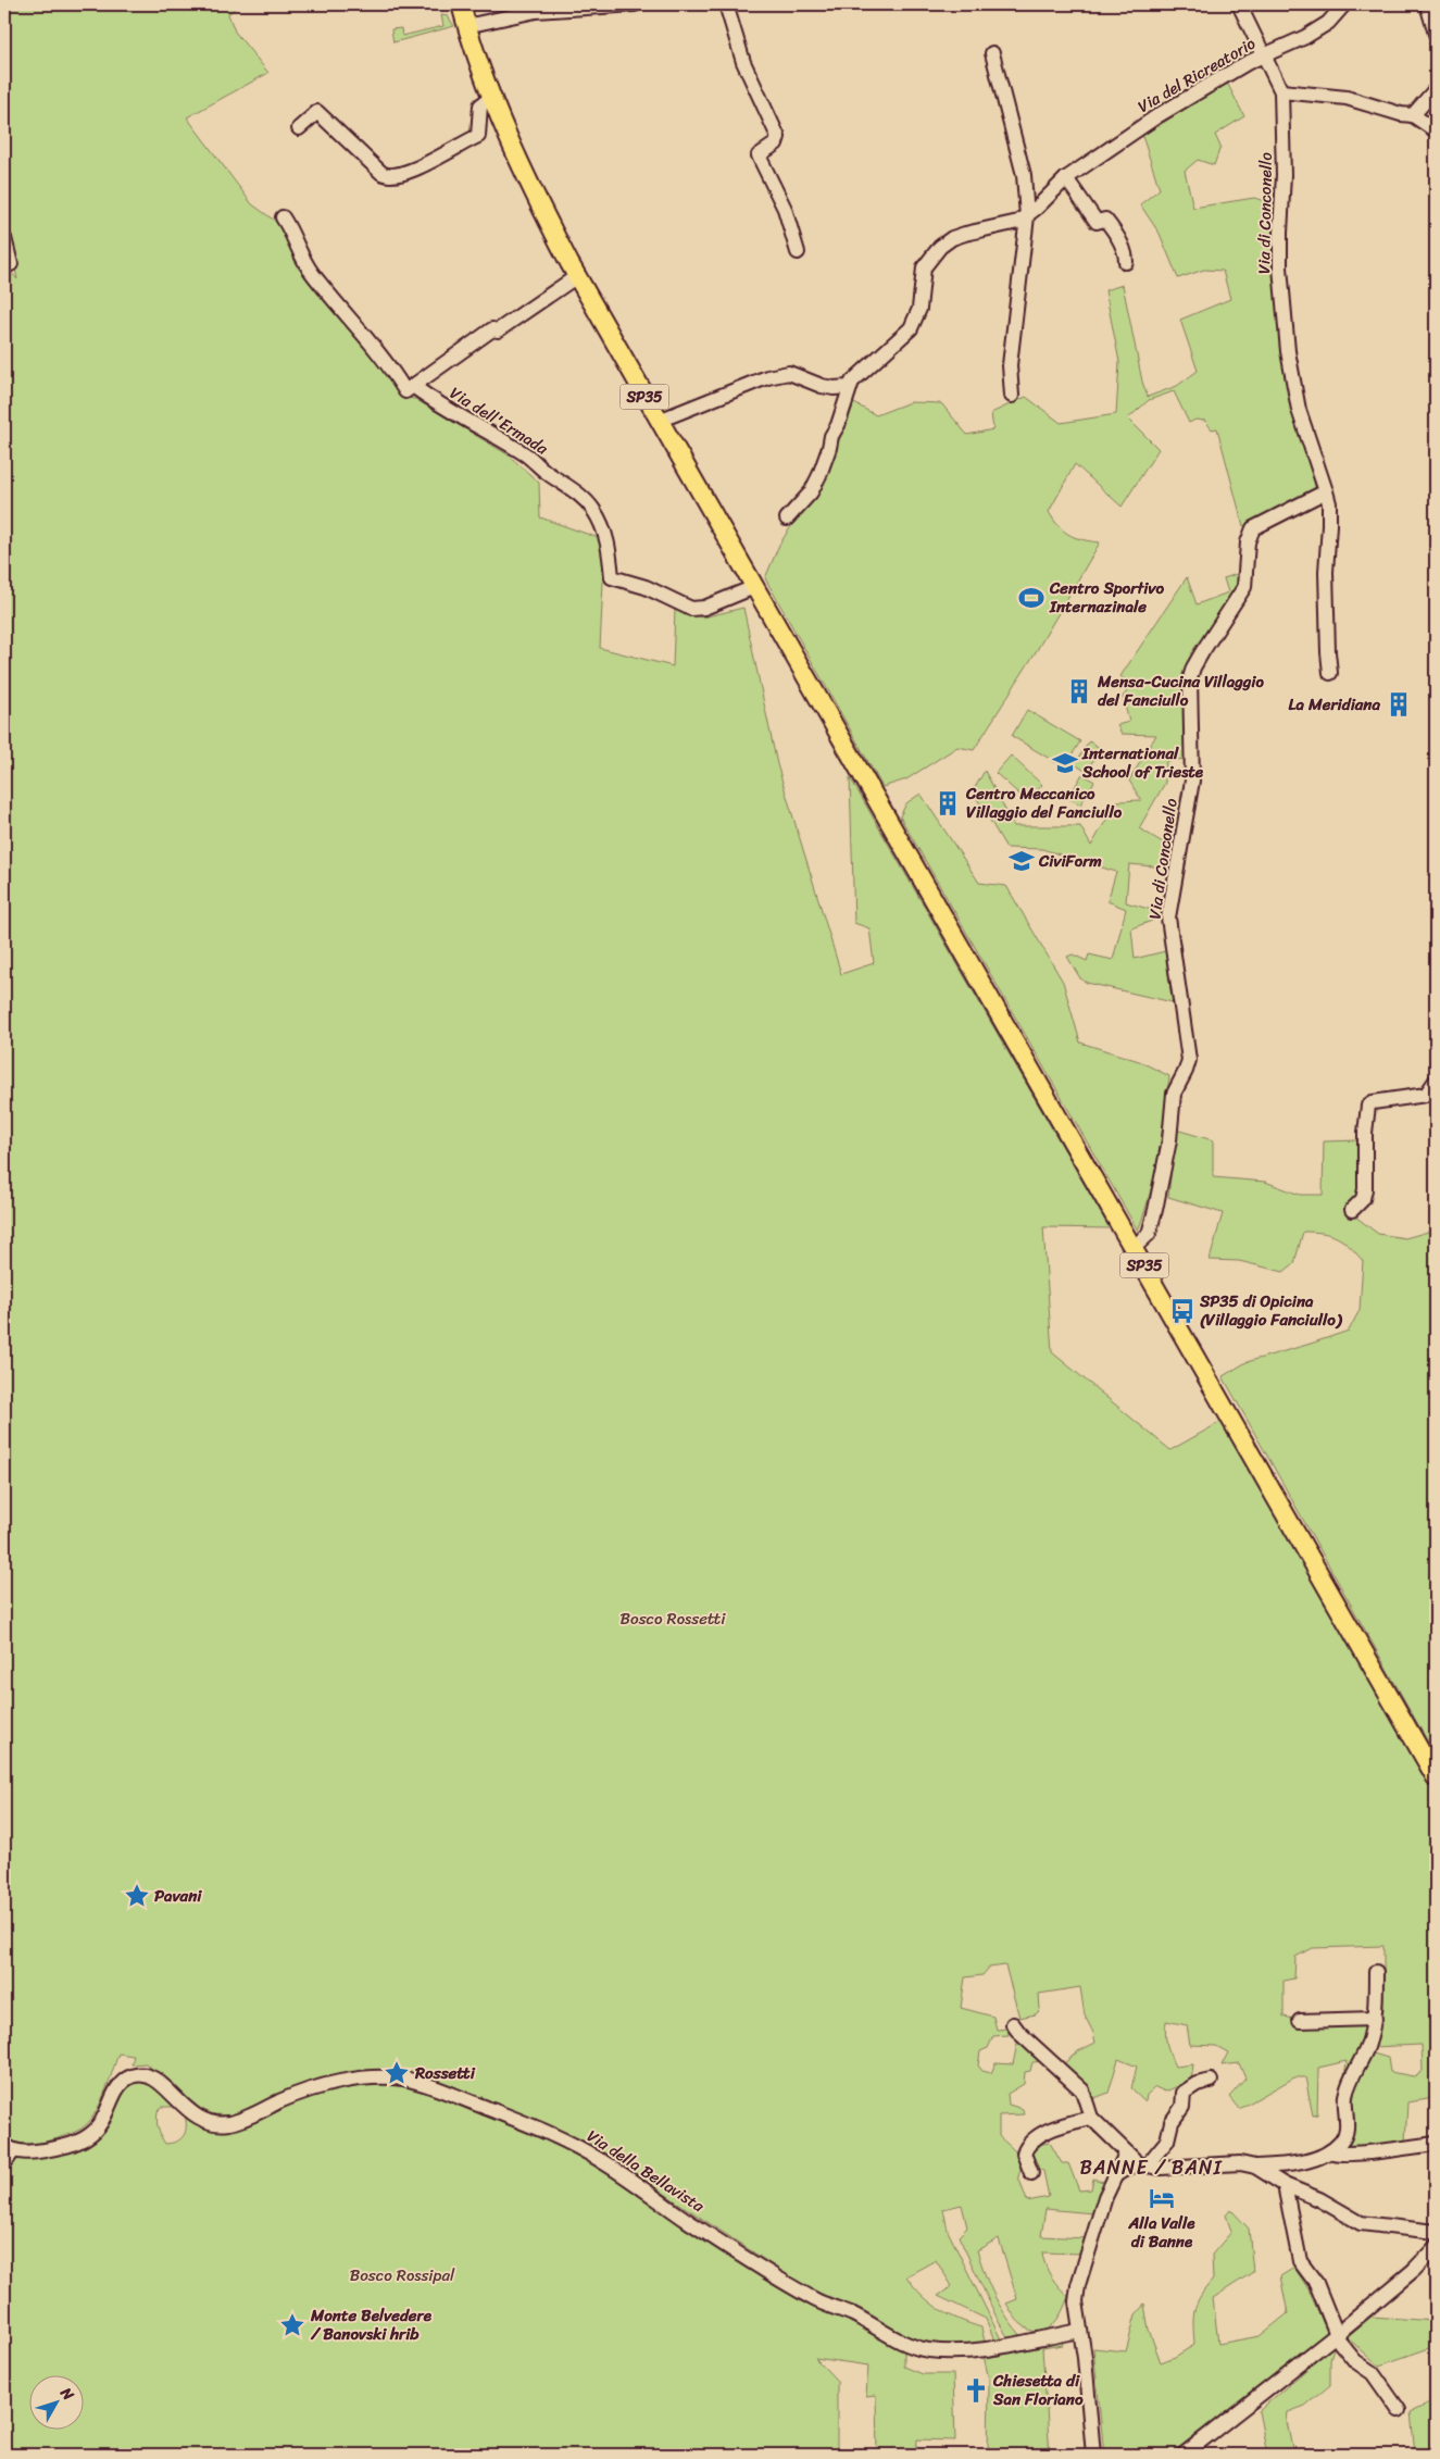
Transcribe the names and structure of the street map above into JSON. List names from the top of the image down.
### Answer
{
  "streets": {
    "main road": ["SP35"],
    "street": [
      "Via del Ricreatorio",
      "Via di Conconello",
      "Via dell'Ermada",
      "Via della Bellavista"
    ]
  },
  "crossings": [
    ["Via del Ricreatorio", "Via di Conconello"],
    ["Via di Conconello", "SP35"],
    ["SP35", "Via dell'Ermada"]
  ],
  "districts": ["BANNE / BANI"],
  "parks": ["Bosco Rossetti", "Bosco Rossipal"],
  "places": {
    "sports": ["Centro Sportivo Internazinale"],
    "building": ["Mensa-Cucina Villaggio del Fanciullo", "La Meridiana", "Centro Meccanico Villaggio del Fanciullo"],
    "school or university": ["International School of Trieste", "CiviForm"],
    "bus stop": ["SP35 di Opicina (Villaggio Fanciullo)"],
    "place": ["Pavani", "Rossetti", "Monte Belvedere / Banovski hrib"],
    "hotel": ["Alla Valle di Banne"],
    "church": ["Chiesetta di San Floriano"]
  },
  "north": "top right"
}
